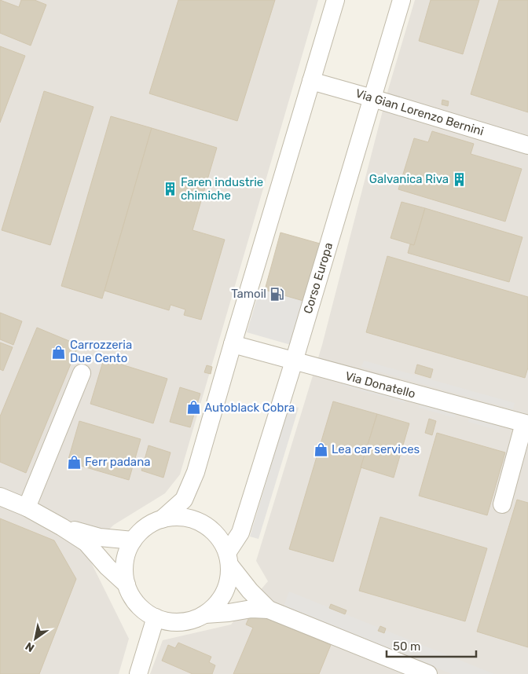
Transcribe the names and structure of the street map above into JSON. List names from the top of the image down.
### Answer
{
  "streets": {
    "street": ["Via Gian Lorenzo Bernini", "Corso Europa", "Via Donatello"]
  },
  "crossings": [
    ["Via Gian Lorenzo Bernini", "Corso Europa"],
    ["Corso Europa", "Via Donatello"]
  ],
  "places": {
    "building": ["Galvanica Riva", "Faren industrie chimiche"],
    "fuel station": ["Tamoil"],
    "shop": [
      "Carrozzeria Due Cento",
      "Autoblack Cobra",
      "Lea car services",
      "Ferr padana"
    ]
  },
  "scale_bar": "50 m",
  "north": "bottom left"
}
